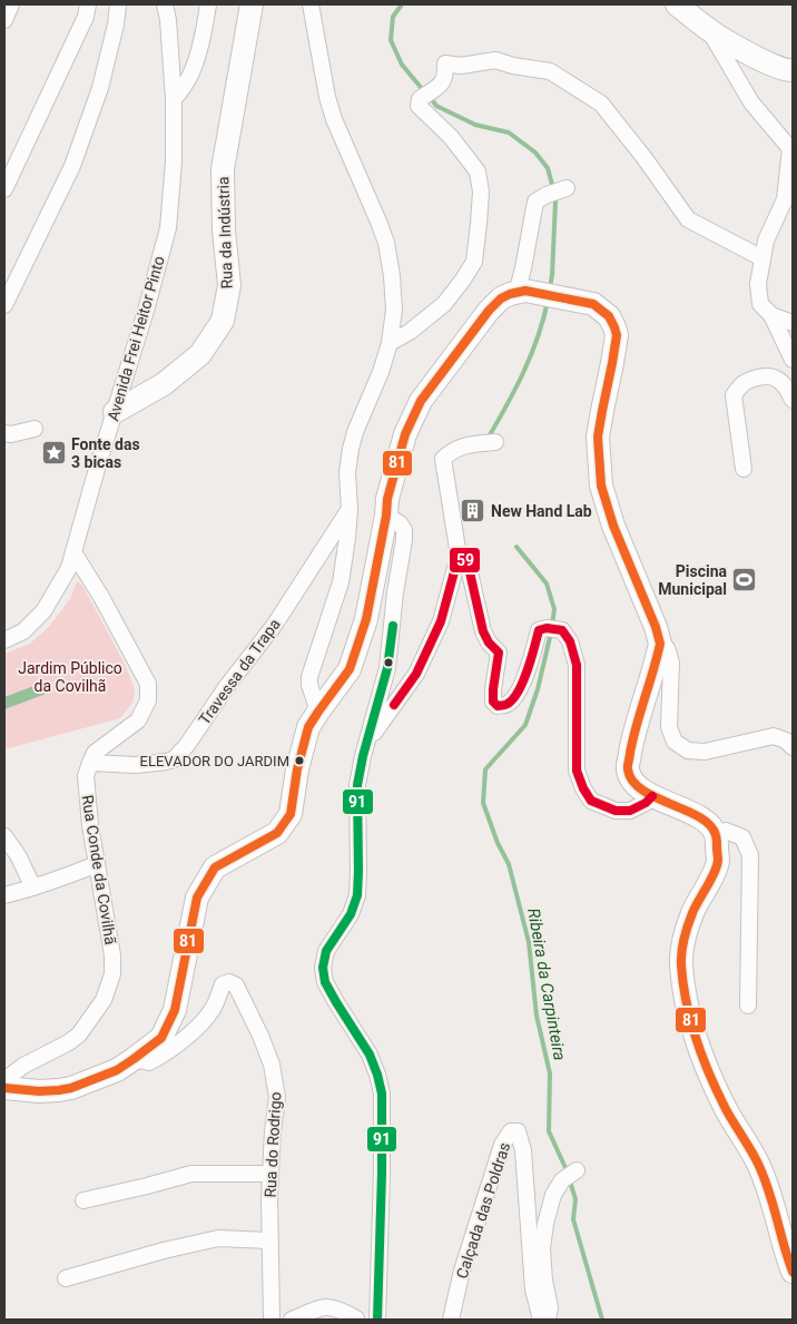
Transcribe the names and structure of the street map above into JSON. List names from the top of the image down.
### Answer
{
  "streets": {
    "main road": ["Rua da Indústria"],
    "street": [
      "Avenida Frei Heitor Pinto",
      "Travessa da Trapa",
      "Rua Conde da Covilhã",
      "Rua do Rodrigo",
      "Calçada das Poldras"
    ]
  },
  "crossings": [
    ["Rua da Indústria", "Avenida Frei Heitor Pinto"],
    ["Travessa da Trapa", "Rua Conde da Covilhã"]
  ],
  "water": ["Ribeira da Carpinteira"],
  "parks": ["Jardim Público da Covilhã"],
  "places": {
    "place": ["Fonte das 3 bicas"],
    "building": ["New Hand Lab"],
    "sports": ["Piscina Municipal"],
    "other": ["ELEVADOR DO JARDIM"]
  },
  "lines": ["transit line 81", "transit line 59", "transit line 91"]
}
